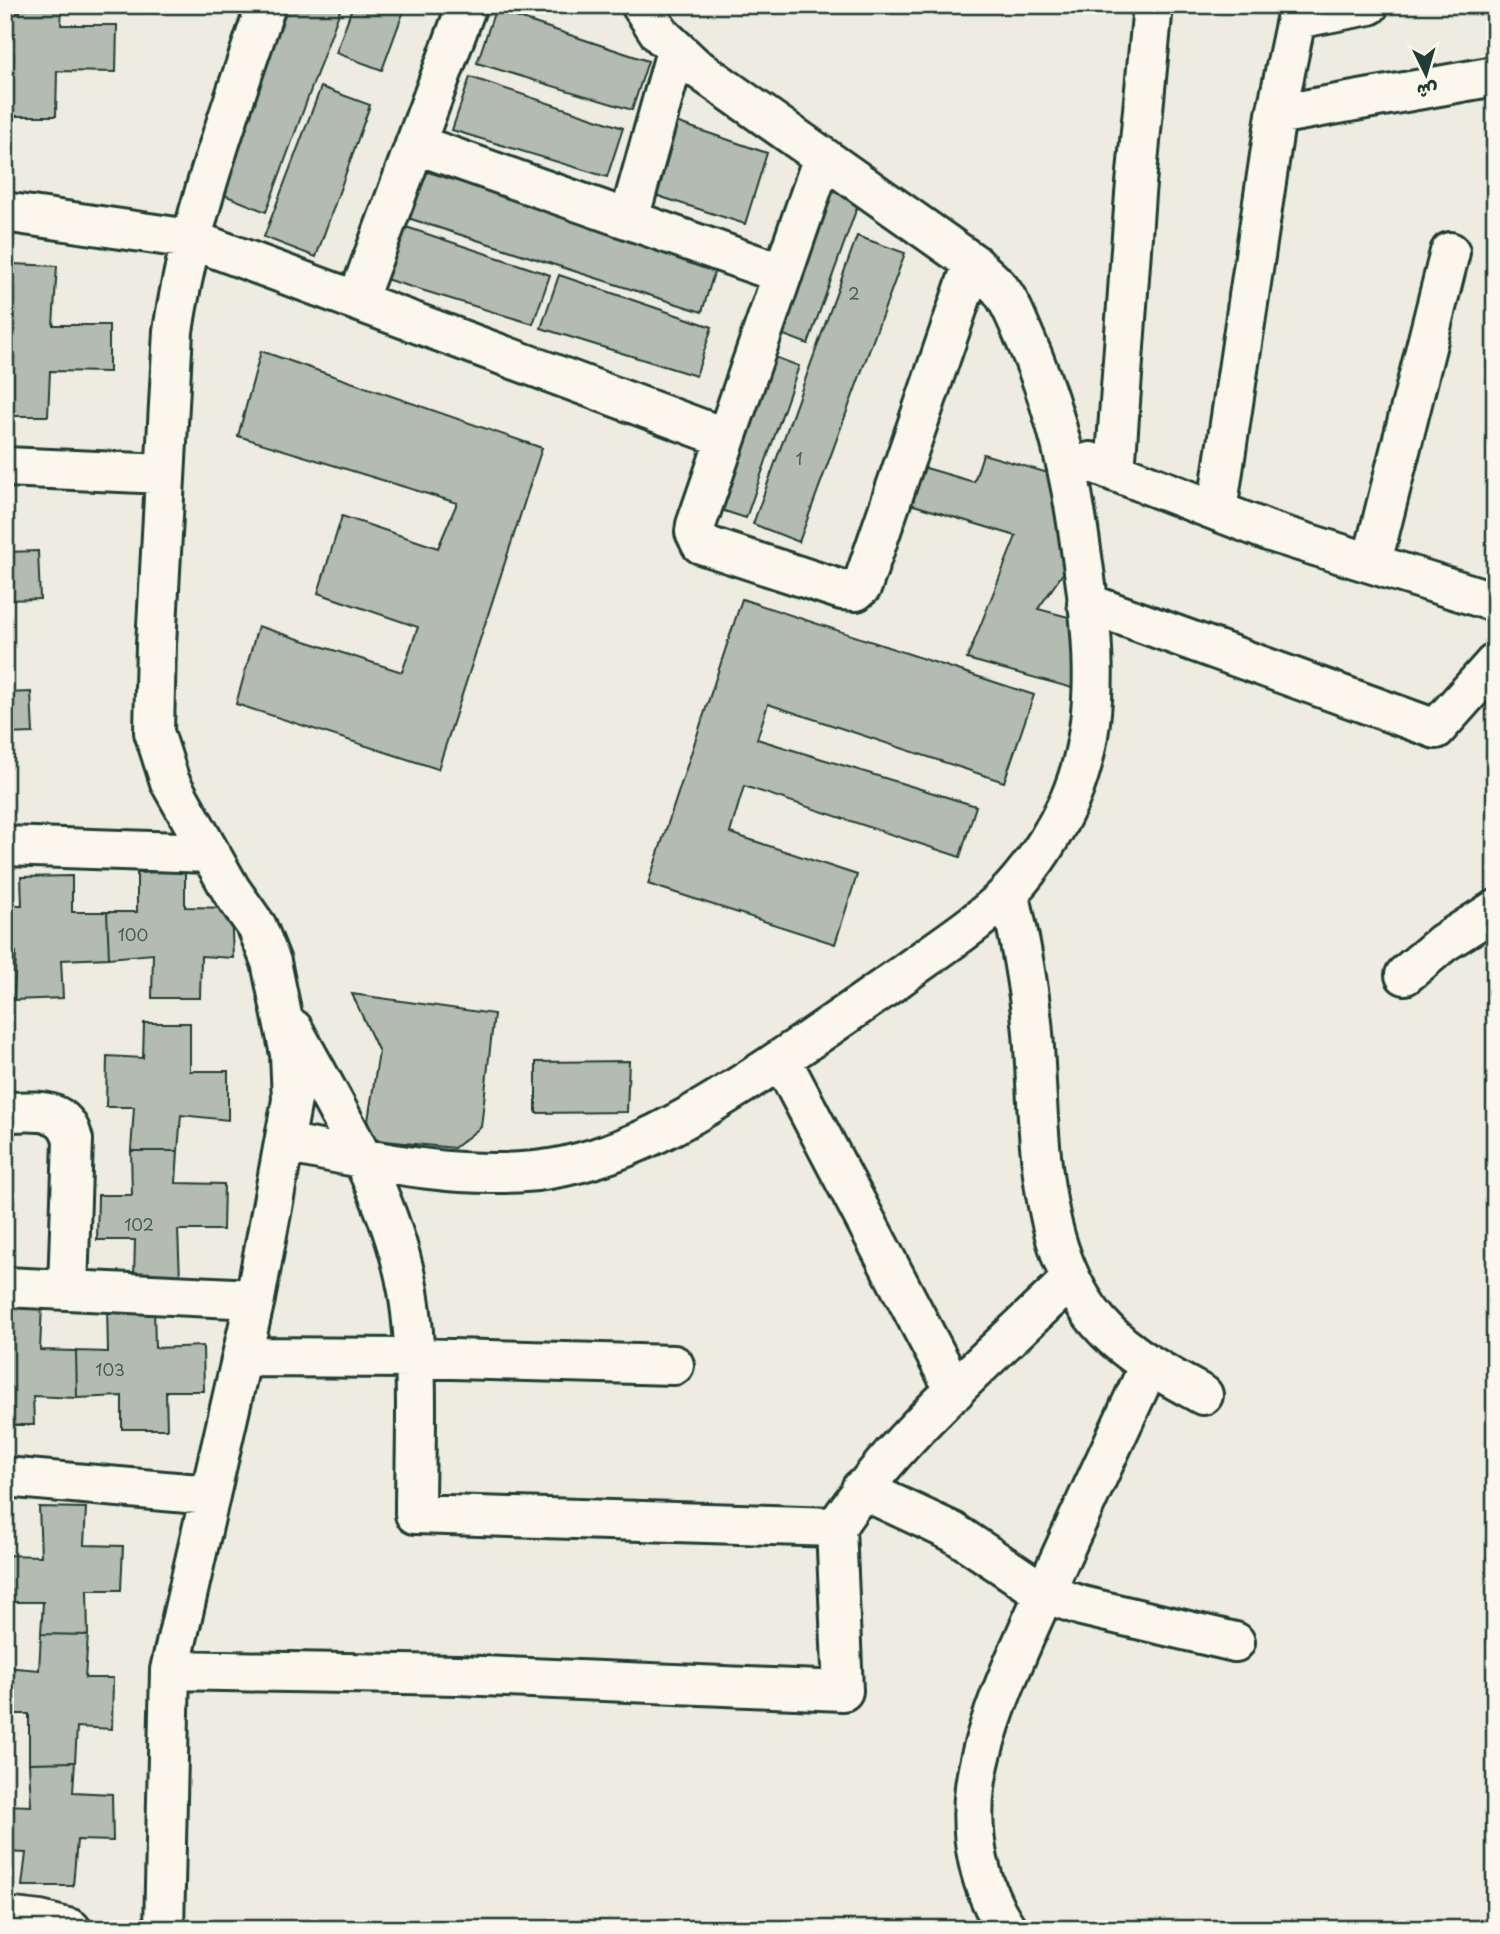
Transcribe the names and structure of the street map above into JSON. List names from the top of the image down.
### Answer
{
  "house_numbers": [
    "2",
    "1",
    "100",
    "102",
    "103"
  ],
  "north": "bottom"
}
